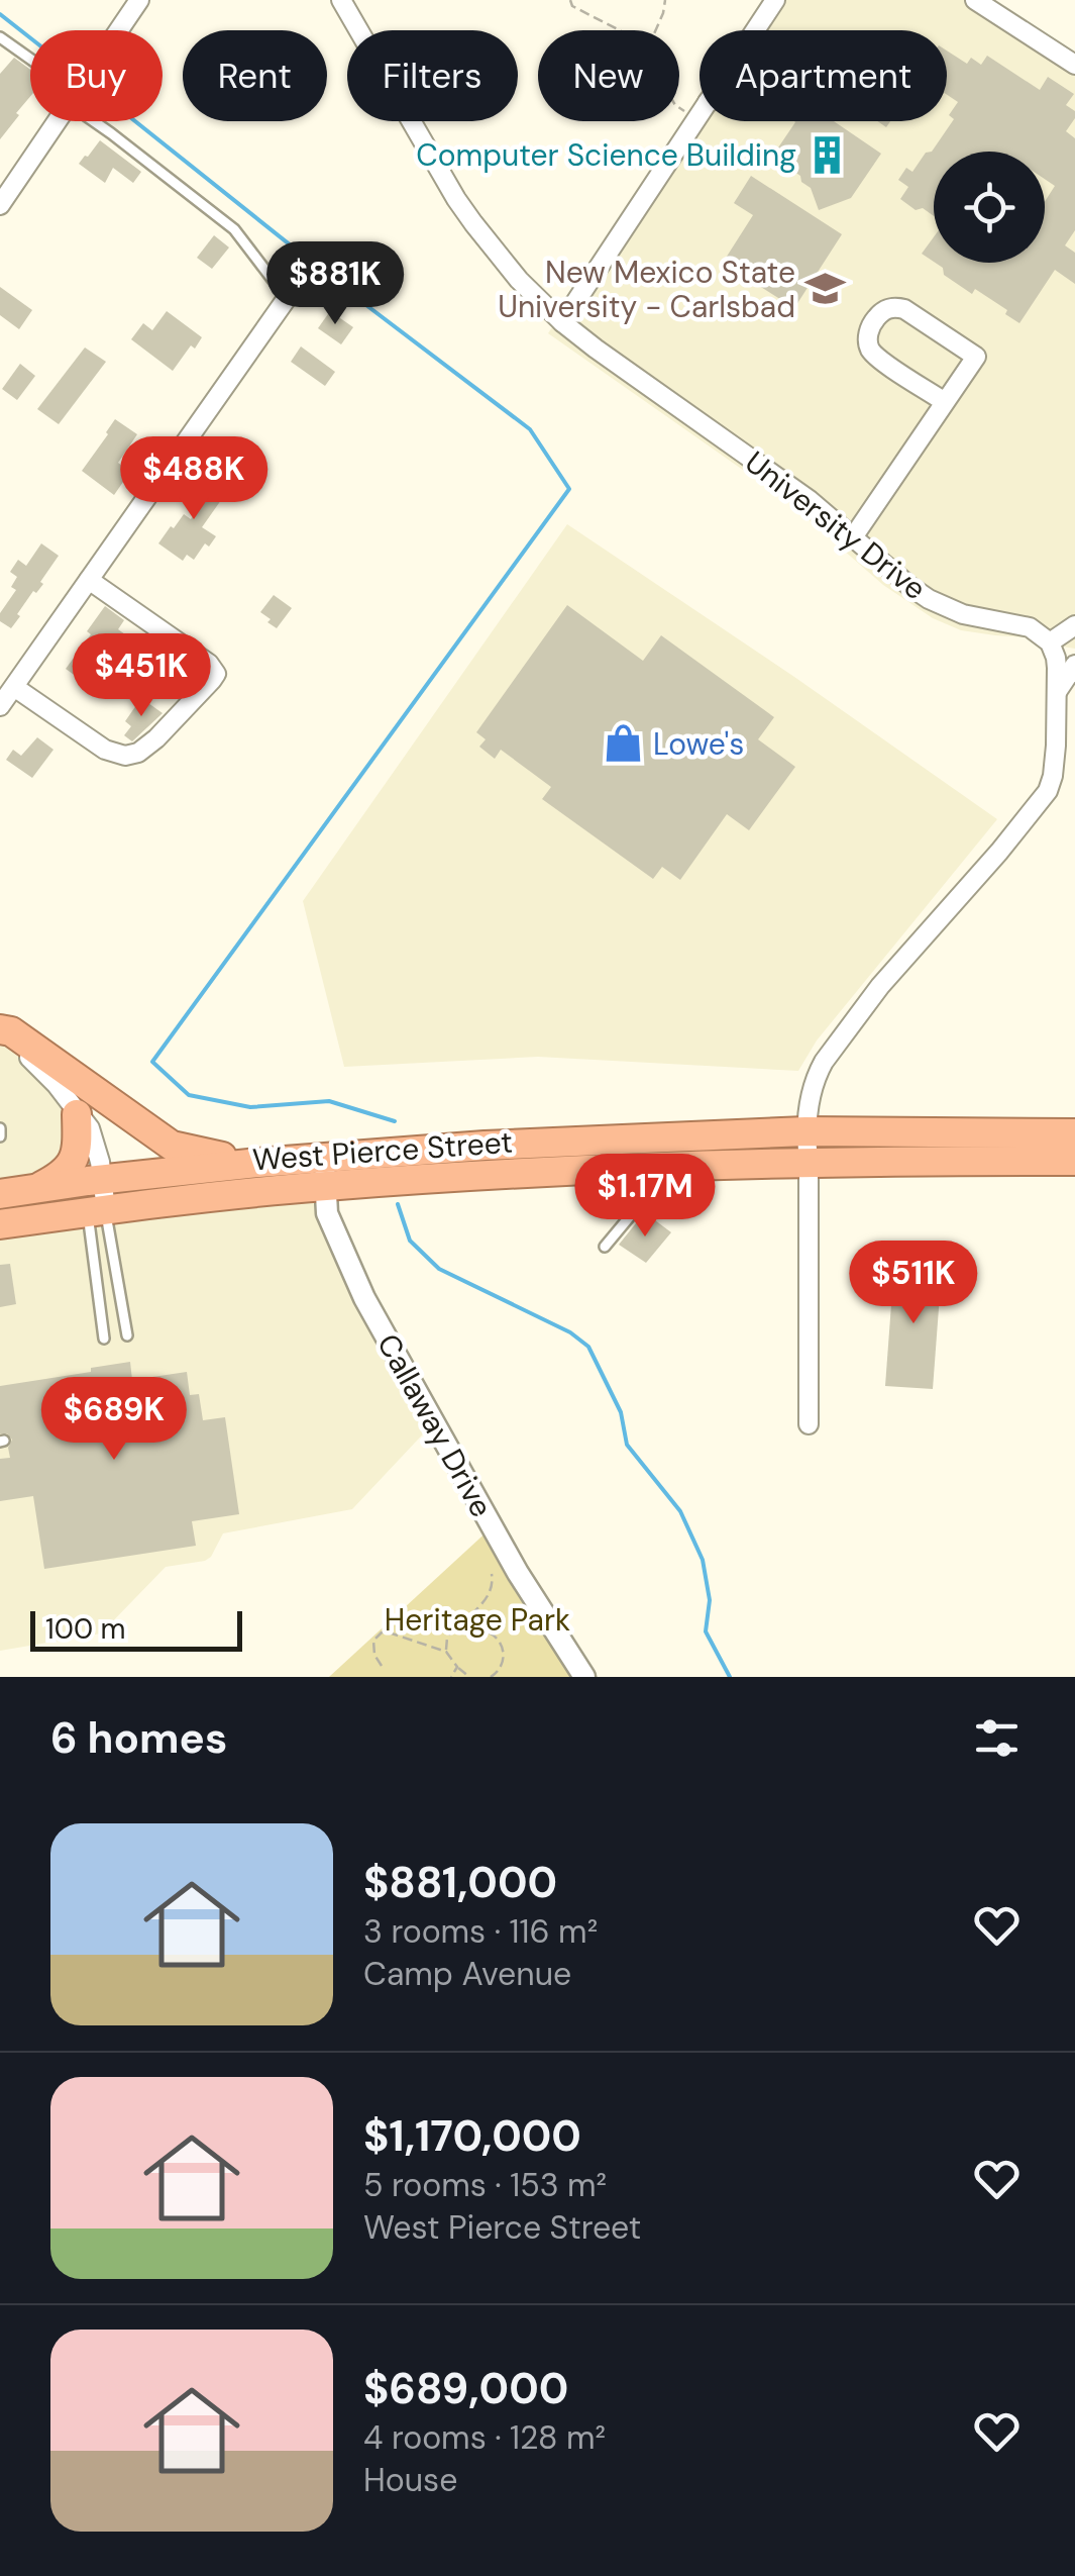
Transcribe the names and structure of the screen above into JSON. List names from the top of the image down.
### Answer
{
  "streets": {
    "highway": ["West Pierce Street"],
    "street": ["University Drive", "Callaway Drive"]
  },
  "crossings": [
    ["West Pierce Street", "Callaway Drive"]
  ],
  "parks": ["Heritage Park"],
  "places": {
    "building": ["Computer Science Building"],
    "school or university": ["New Mexico State University - Carlsbad"],
    "shop": ["Lowe's"]
  },
  "scale_bar": "100 m",
  "page": {
    "chip": [
      "Buy",
      "Rent",
      "Filters",
      "New",
      "Apartment"
    ],
    "price": [
      "$881K",
      "$488K",
      "$451K",
      "$1.17M",
      "$511K",
      "$689K"
    ],
    "scale": "100 m",
    "heading": "6 homes",
    "list": [
      {
        "name": "$881,000",
        "note": "3 rooms · 116 m² · Camp Avenue"
      },
      {
        "name": "$1,170,000",
        "note": "5 rooms · 153 m² · West Pierce Street"
      },
      {
        "name": "$689,000",
        "note": "4 rooms · 128 m² · House"
      }
    ]
  }
}
